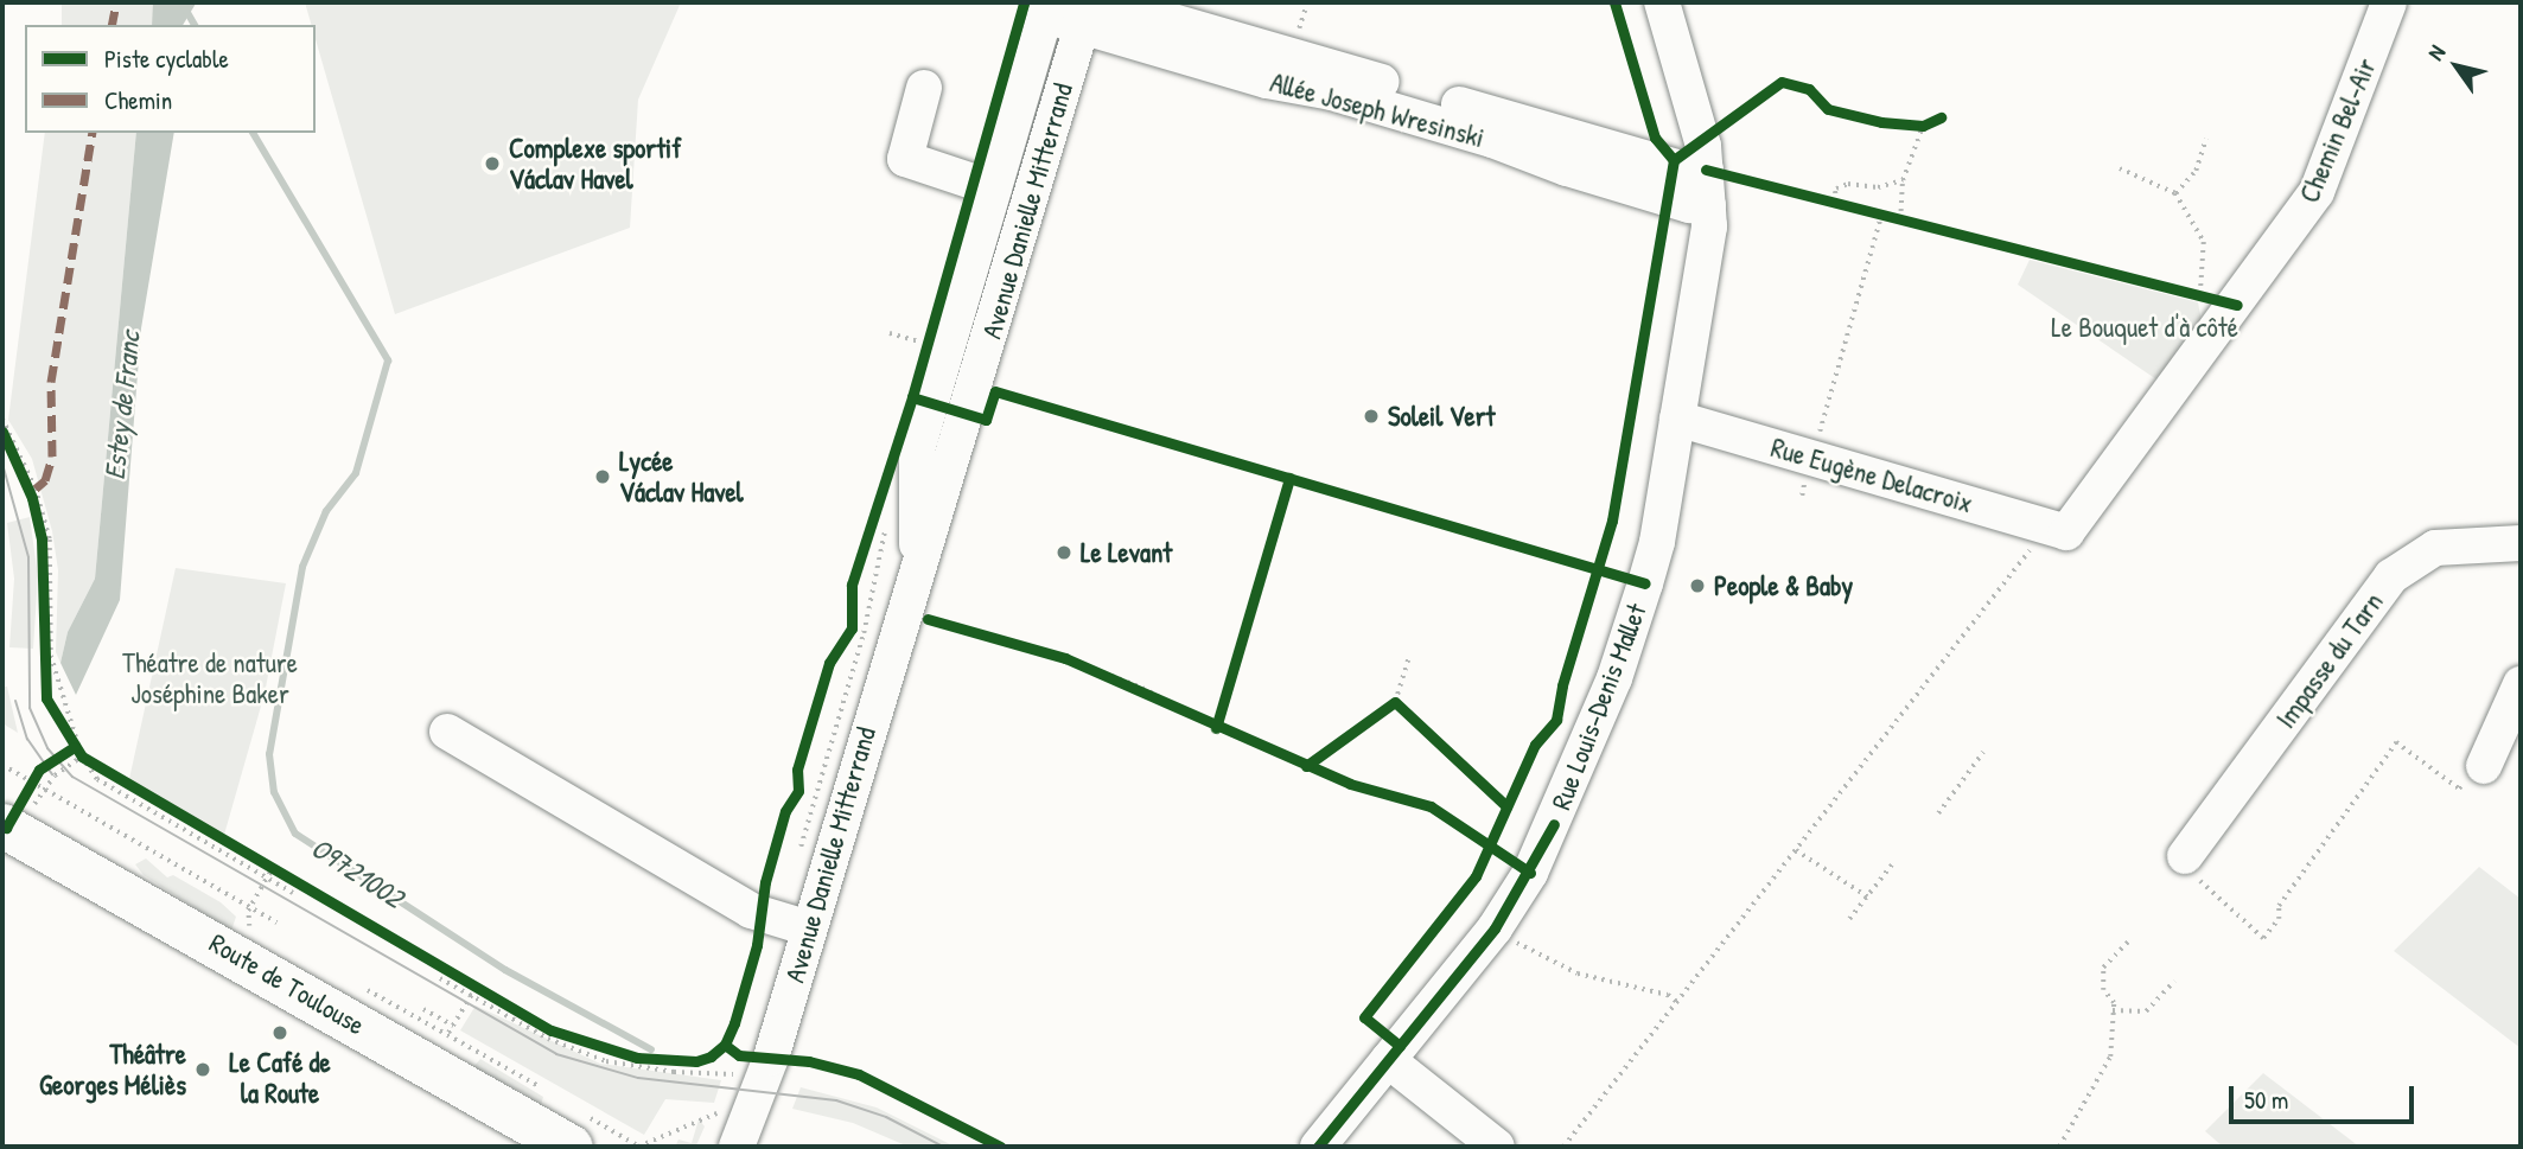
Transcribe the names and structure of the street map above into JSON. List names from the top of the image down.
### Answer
{
  "streets": {
    "main road": ["Route de Toulouse"],
    "street": [
      "Allée Joseph Wresinski",
      "Chemin Bel-Air",
      "Avenue Danielle Mitterrand",
      "Rue Eugène Delacroix",
      "Impasse du Tarn",
      "Rue Louis-Denis Mallet"
    ]
  },
  "crossings": [
    ["Allée Joseph Wresinski", "Avenue Danielle Mitterrand"],
    ["Allée Joseph Wresinski", "Rue Louis-Denis Mallet"],
    ["Chemin Bel-Air", "Rue Eugène Delacroix"],
    ["Rue Eugène Delacroix", "Rue Louis-Denis Mallet"]
  ],
  "water": ["Estey de Franc", "O9721002"],
  "parks": ["Le Bouquet d'à côté", "Théatre de nature Joséphine Baker"],
  "places": [
    "Complexe sportif Václav Havel",
    "Soleil Vert",
    "Lycée Václav Havel",
    "Le Levant",
    "People & Baby",
    "Le Café de la Route",
    "Théâtre Georges Méliès"
  ],
  "legend": ["Piste cyclable", "Chemin"],
  "scale_bar": "50 m",
  "north": "top left"
}
